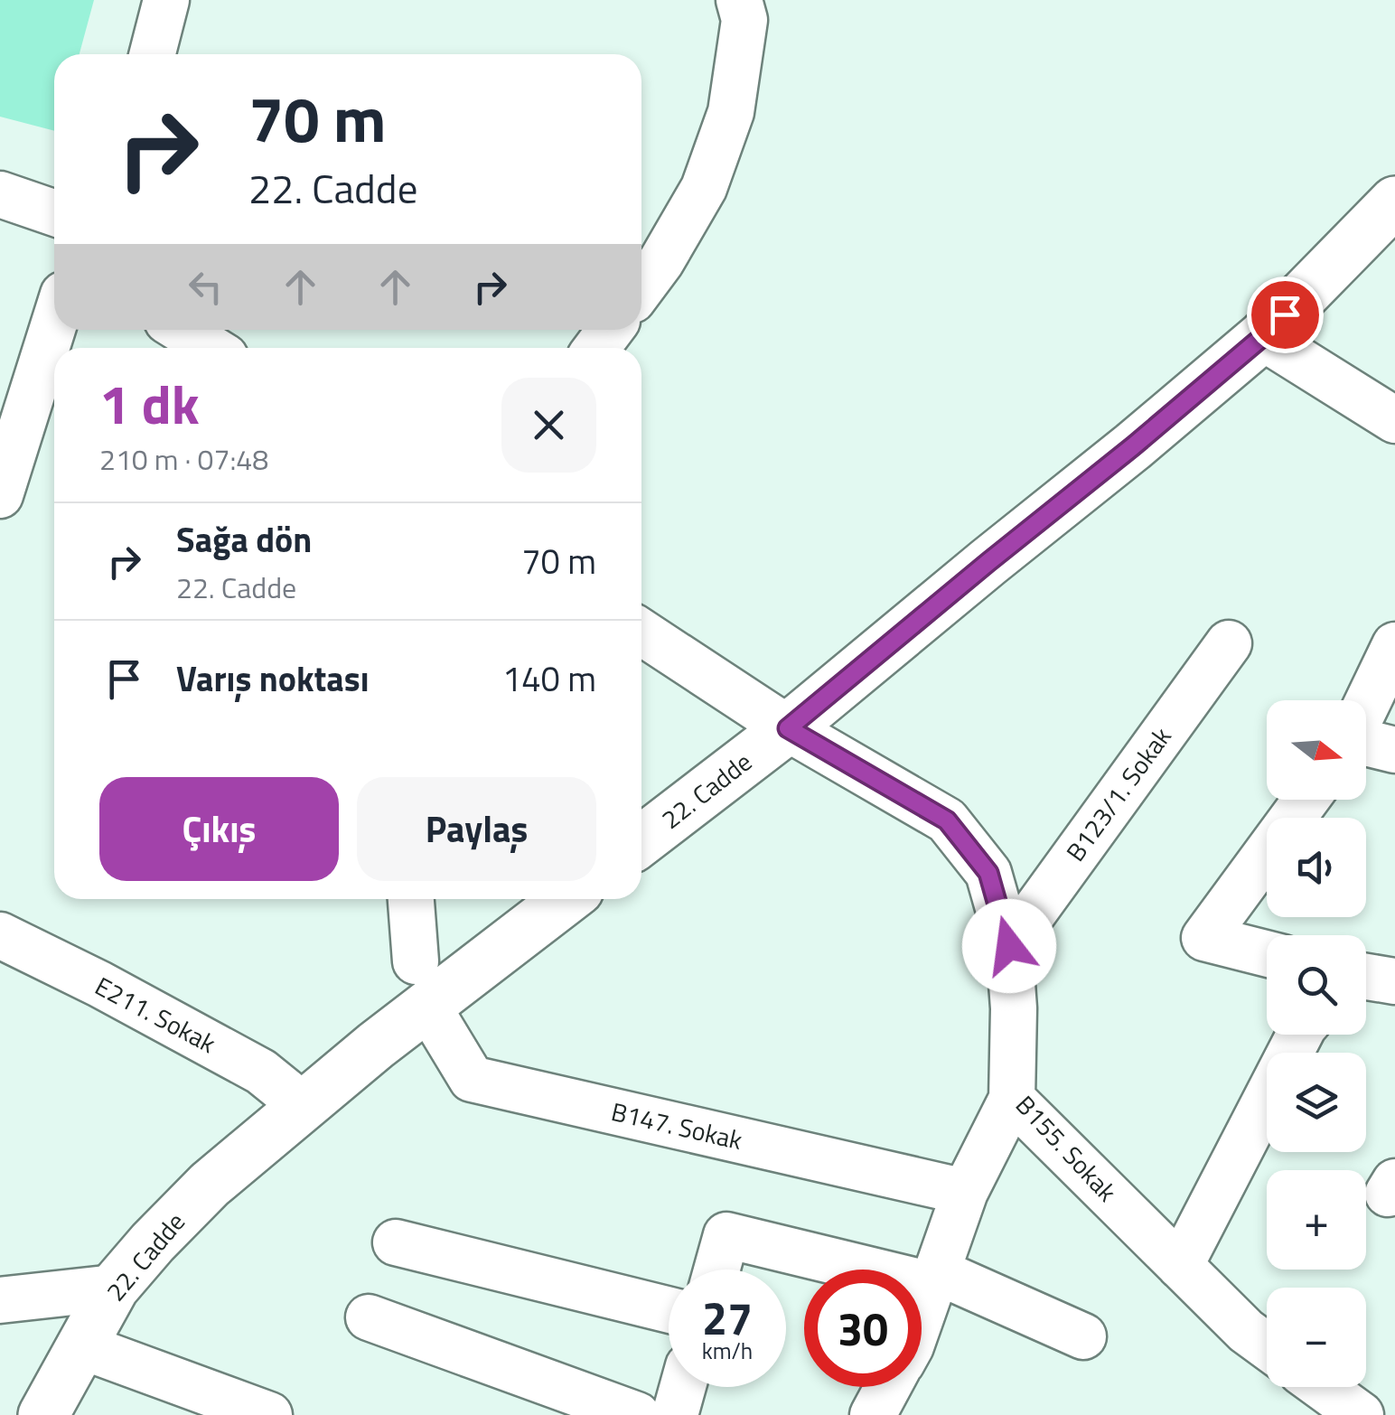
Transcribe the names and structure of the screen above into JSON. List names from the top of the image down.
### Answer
{
  "streets": {
    "main road": ["22. Cadde"],
    "street": [
      "B123/1. Sokak",
      "E211. Sokak",
      "B147. Sokak",
      "B155. Sokak"
    ]
  },
  "crossings": [
    ["22. Cadde", "E211. Sokak"],
    ["22. Cadde", "B147. Sokak"],
    ["22. Cadde", "B155. Sokak"],
    ["B123/1. Sokak", "B155. Sokak"]
  ],
  "north": "right",
  "page": {
    "turn": ["70 m", "22. Cadde"],
    "heading": ["1 dk", "210 m · 07:48"],
    "list": [
      {
        "name": "Sağa dön",
        "note": "22. Cadde",
        "value": "70 m"
      },
      {
        "name": "Varış noktası",
        "value": "140 m"
      }
    ],
    "map_buttons": ["+", "−"],
    "buttons": ["Çıkış", "Paylaş"],
    "speed": "27 km/h",
    "limit": "30"
  }
}
